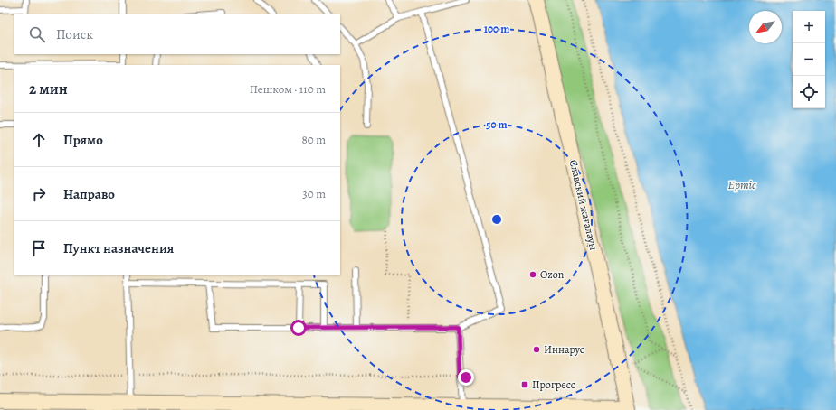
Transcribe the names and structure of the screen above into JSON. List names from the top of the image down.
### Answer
{
  "streets": {
    "street": ["Славский жағалауы"]
  },
  "water": ["Ертіс"],
  "places": {
    "other": ["Ozon", "Иннарус"],
    "transit": ["Прогресс"]
  },
  "north": "bottom left",
  "page": {
    "map_buttons": ["+", "−"],
    "search": "Поиск",
    "heading": ["2 мин", "Пешком · 110 m"],
    "list": [
      ["Прямо", "80 m"],
      ["Направо", "30 m"],
      "Пункт назначения"
    ]
  },
  "rings": ["100 m", "50 m"]
}
